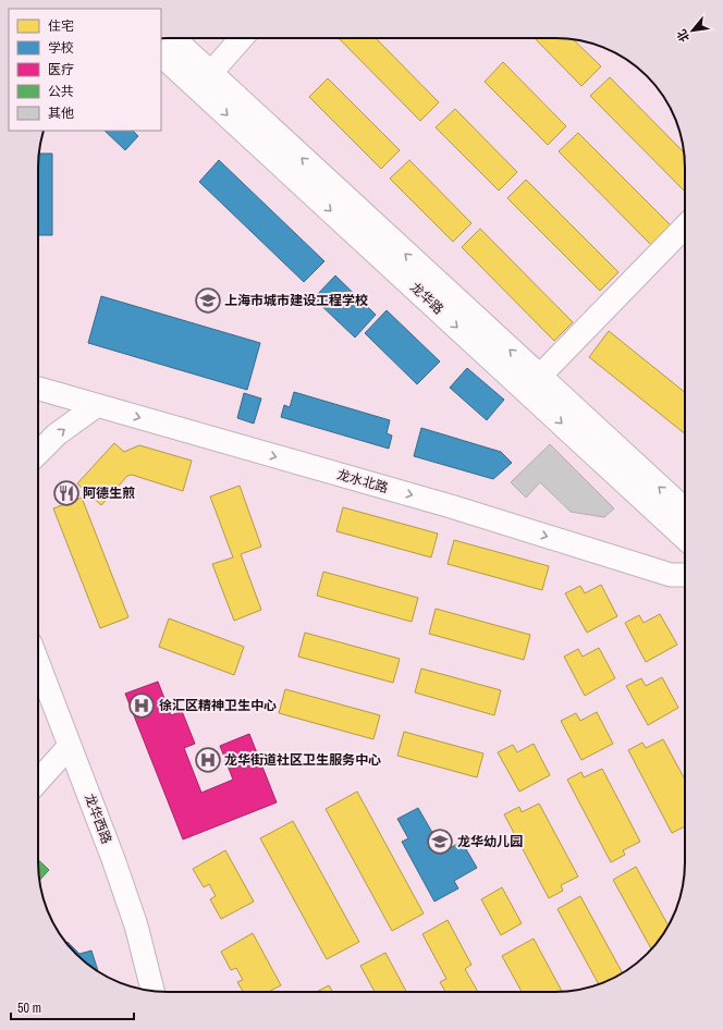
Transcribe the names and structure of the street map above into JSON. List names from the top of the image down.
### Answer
{
  "streets": {
    "main road": ["龙华路"],
    "street": ["龙水北路", "龙华西路"]
  },
  "one_way": ["龙水北路"],
  "places": {
    "school or university": ["上海市城市建设工程学校", "龙华幼儿园"],
    "restaurant": ["阿德生煎"],
    "hospital": ["徐汇区精神卫生中心", "龙华街道社区卫生服务中心"]
  },
  "legend": [
    "住宅",
    "学校",
    "医疗",
    "公共",
    "其他"
  ],
  "scale_bar": "50 m",
  "north": "bottom left"
}
